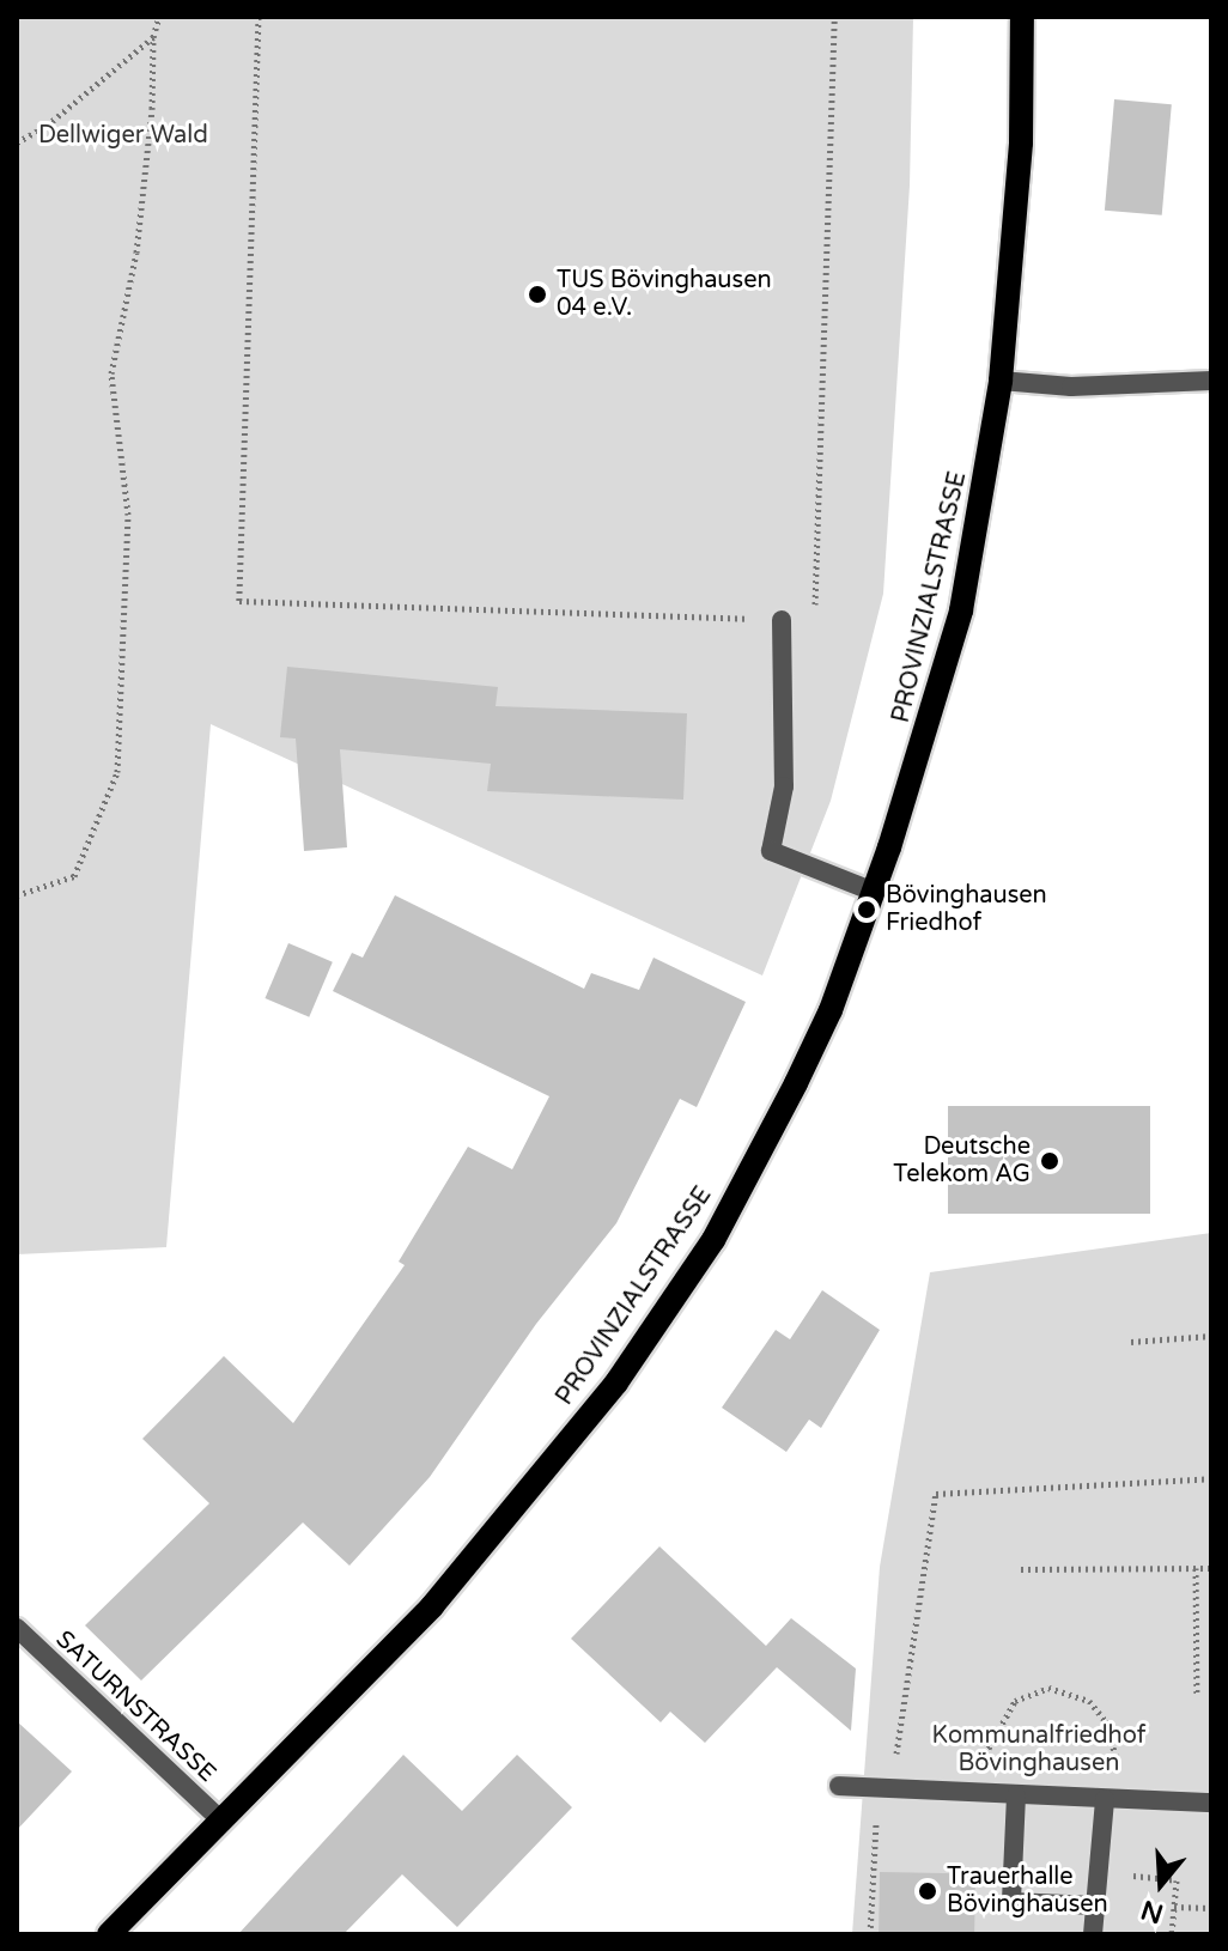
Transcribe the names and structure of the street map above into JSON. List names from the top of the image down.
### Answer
{
  "streets": {
    "main road": ["PROVINZIALSTRASSE"],
    "street": ["SATURNSTRASSE"]
  },
  "crossings": [
    ["PROVINZIALSTRASSE", "SATURNSTRASSE"]
  ],
  "parks": ["Dellwiger Wald", "Kommunalfriedhof Bövinghausen"],
  "places": [
    "TUS Bövinghausen 04 e.V.",
    "Bövinghausen Friedhof",
    "Deutsche Telekom AG",
    "Trauerhalle Bövinghausen"
  ],
  "north": "bottom"
}
